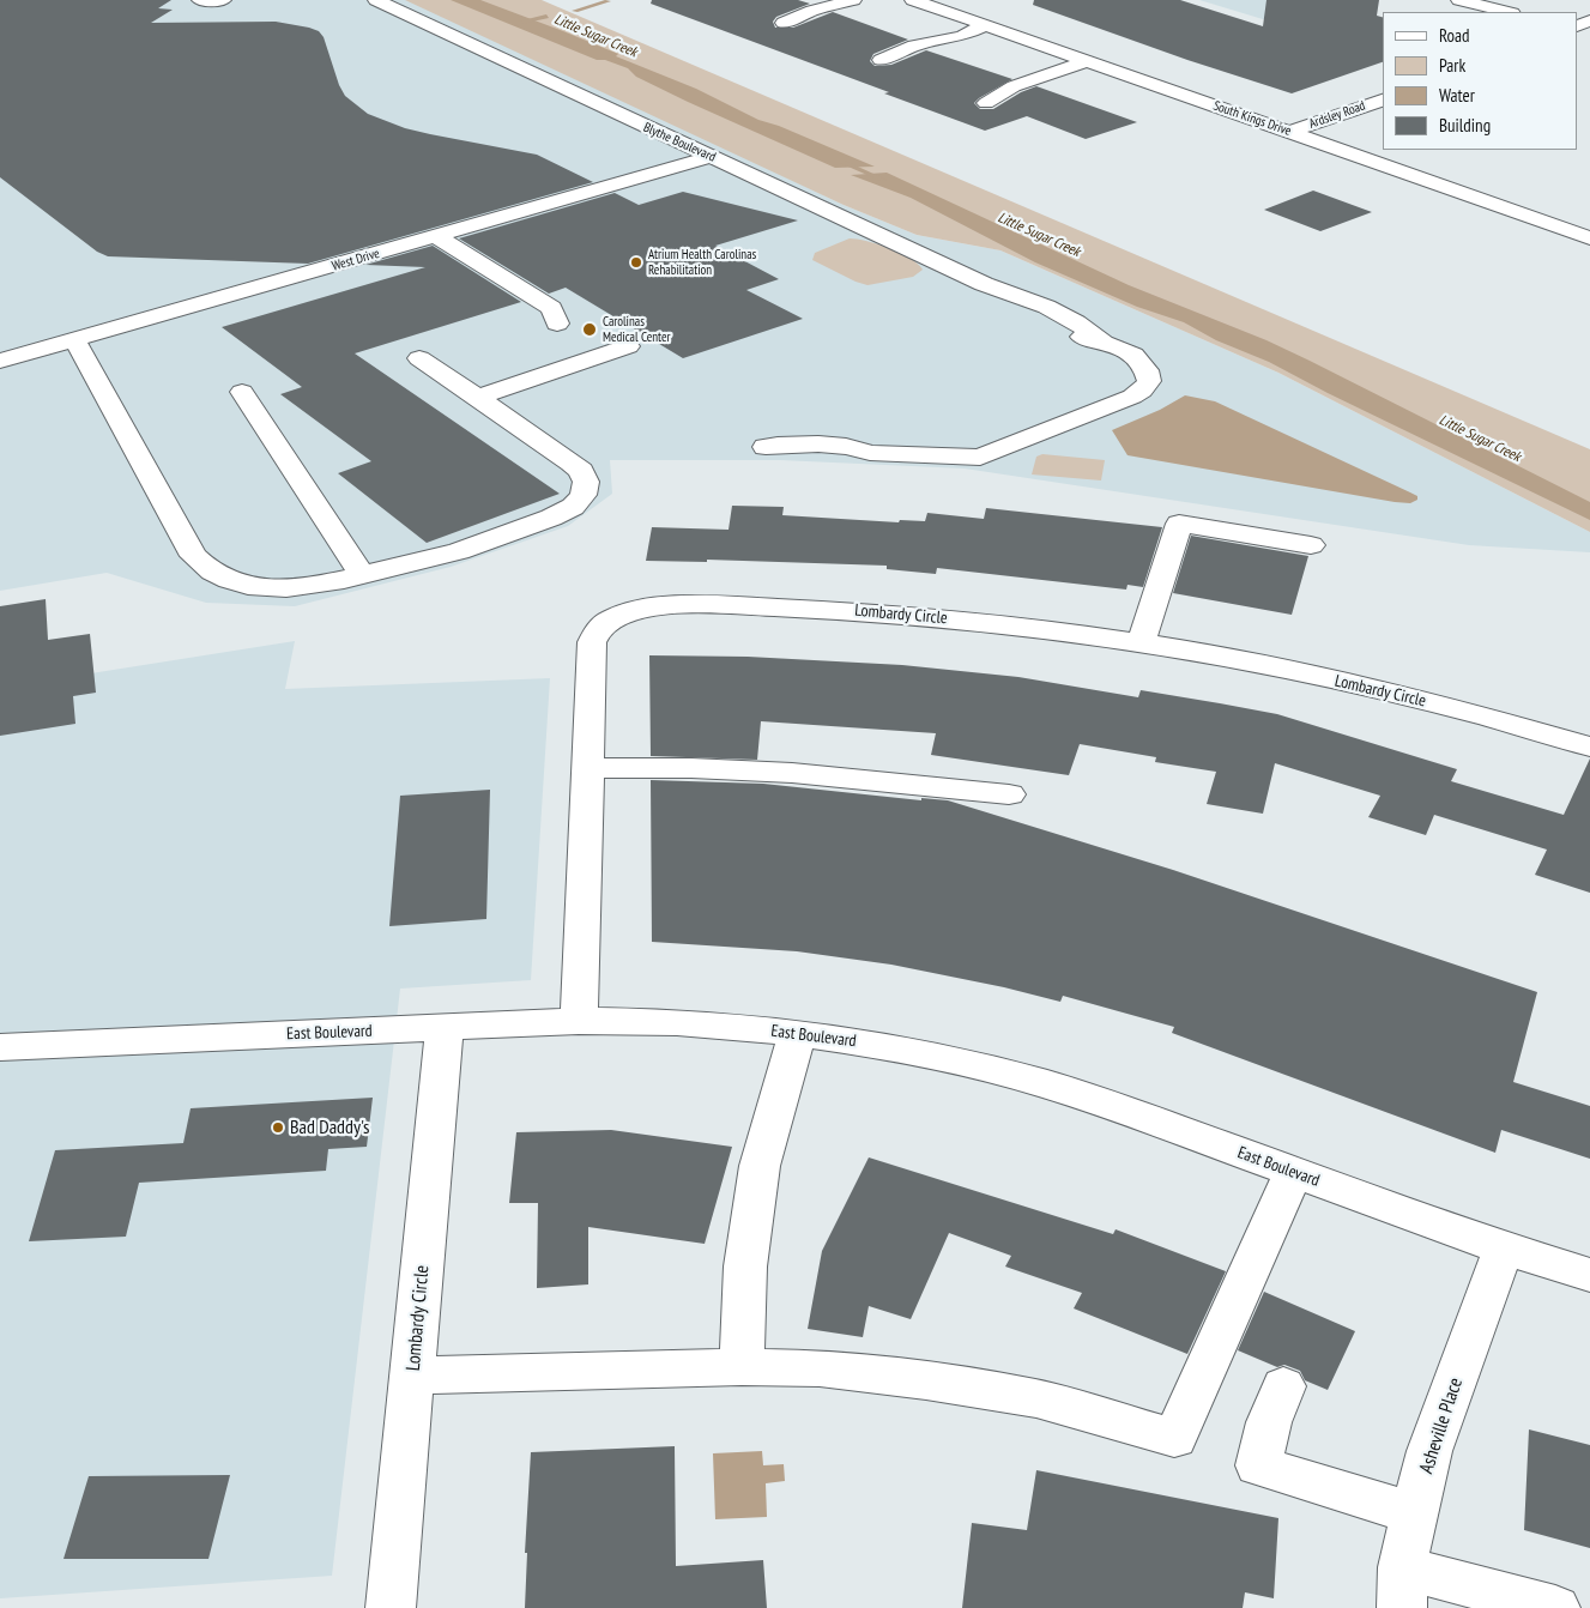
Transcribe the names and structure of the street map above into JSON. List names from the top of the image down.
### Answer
{
  "streets": {
    "street": [
      "Ardsley Road",
      "South Kings Drive",
      "Blythe Boulevard",
      "West Drive",
      "Lombardy Circle",
      "East Boulevard",
      "Asheville Place"
    ]
  },
  "crossings": [
    ["Ardsley Road", "South Kings Drive"],
    ["Blythe Boulevard", "West Drive"],
    ["Lombardy Circle", "East Boulevard"],
    ["East Boulevard", "Asheville Place"]
  ],
  "water": ["Little Sugar Creek"],
  "places": ["Atrium Health Carolinas Rehabilitation", "Carolinas Medical Center", "Bad Daddy's"],
  "legend": [
    "Road",
    "Park",
    "Water",
    "Building"
  ]
}
